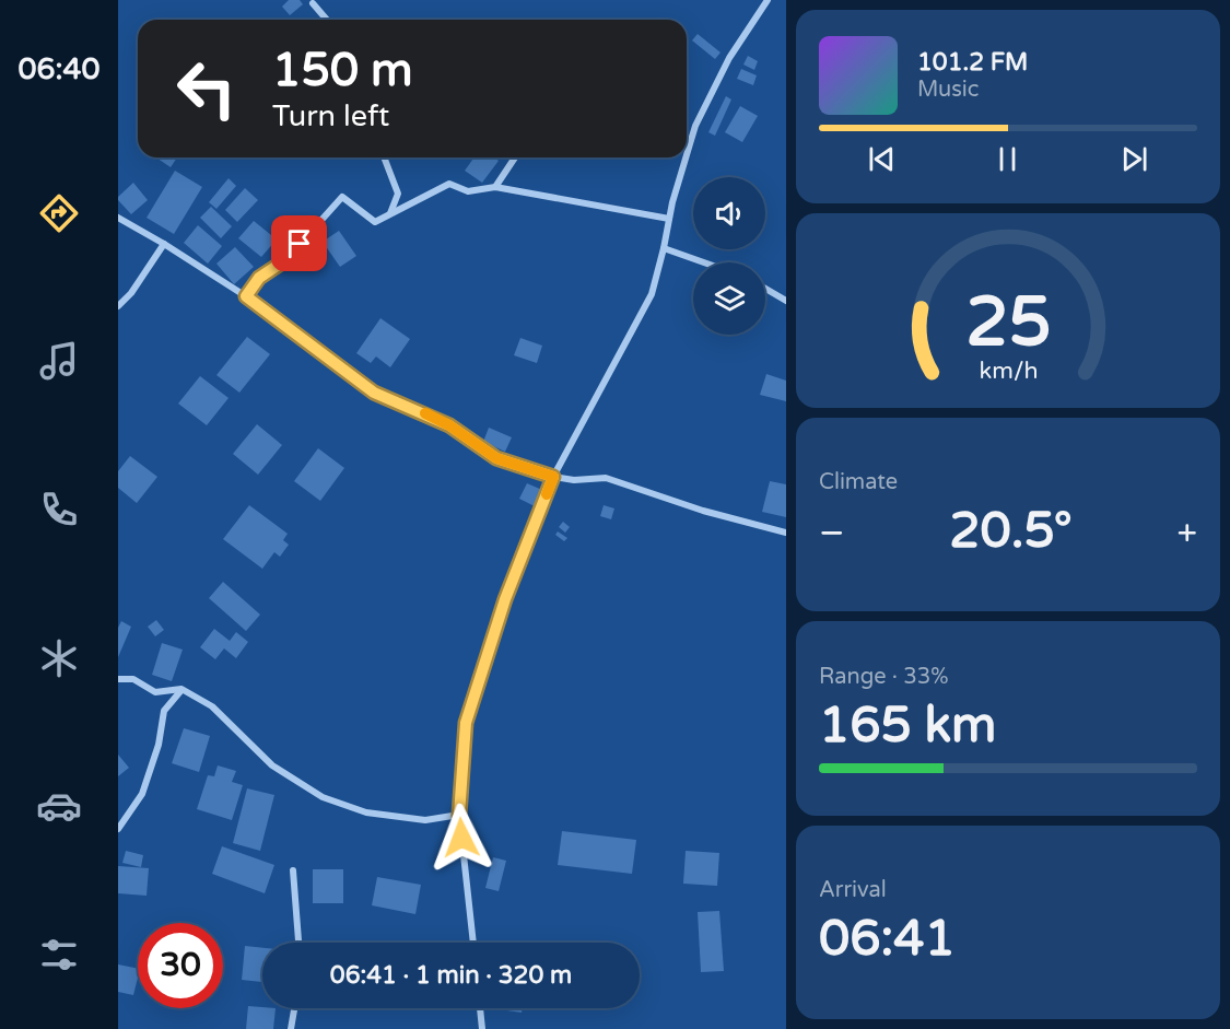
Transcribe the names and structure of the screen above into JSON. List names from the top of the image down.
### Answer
{
  "page": {
    "tabs": "06:40",
    "turn": ["150 m", "Turn left"],
    "song": ["101.2 FM", "Music"],
    "tile": [
      "Climate",
      ["Range · 33%", "165 km"],
      ["Arrival", "06:41"]
    ],
    "heat": ["−", "20.5°", "+"],
    "limit": "30",
    "trip": "06:41 · 1 min · 320 m",
    "gauge": ["25", "km/h"]
  }
}
